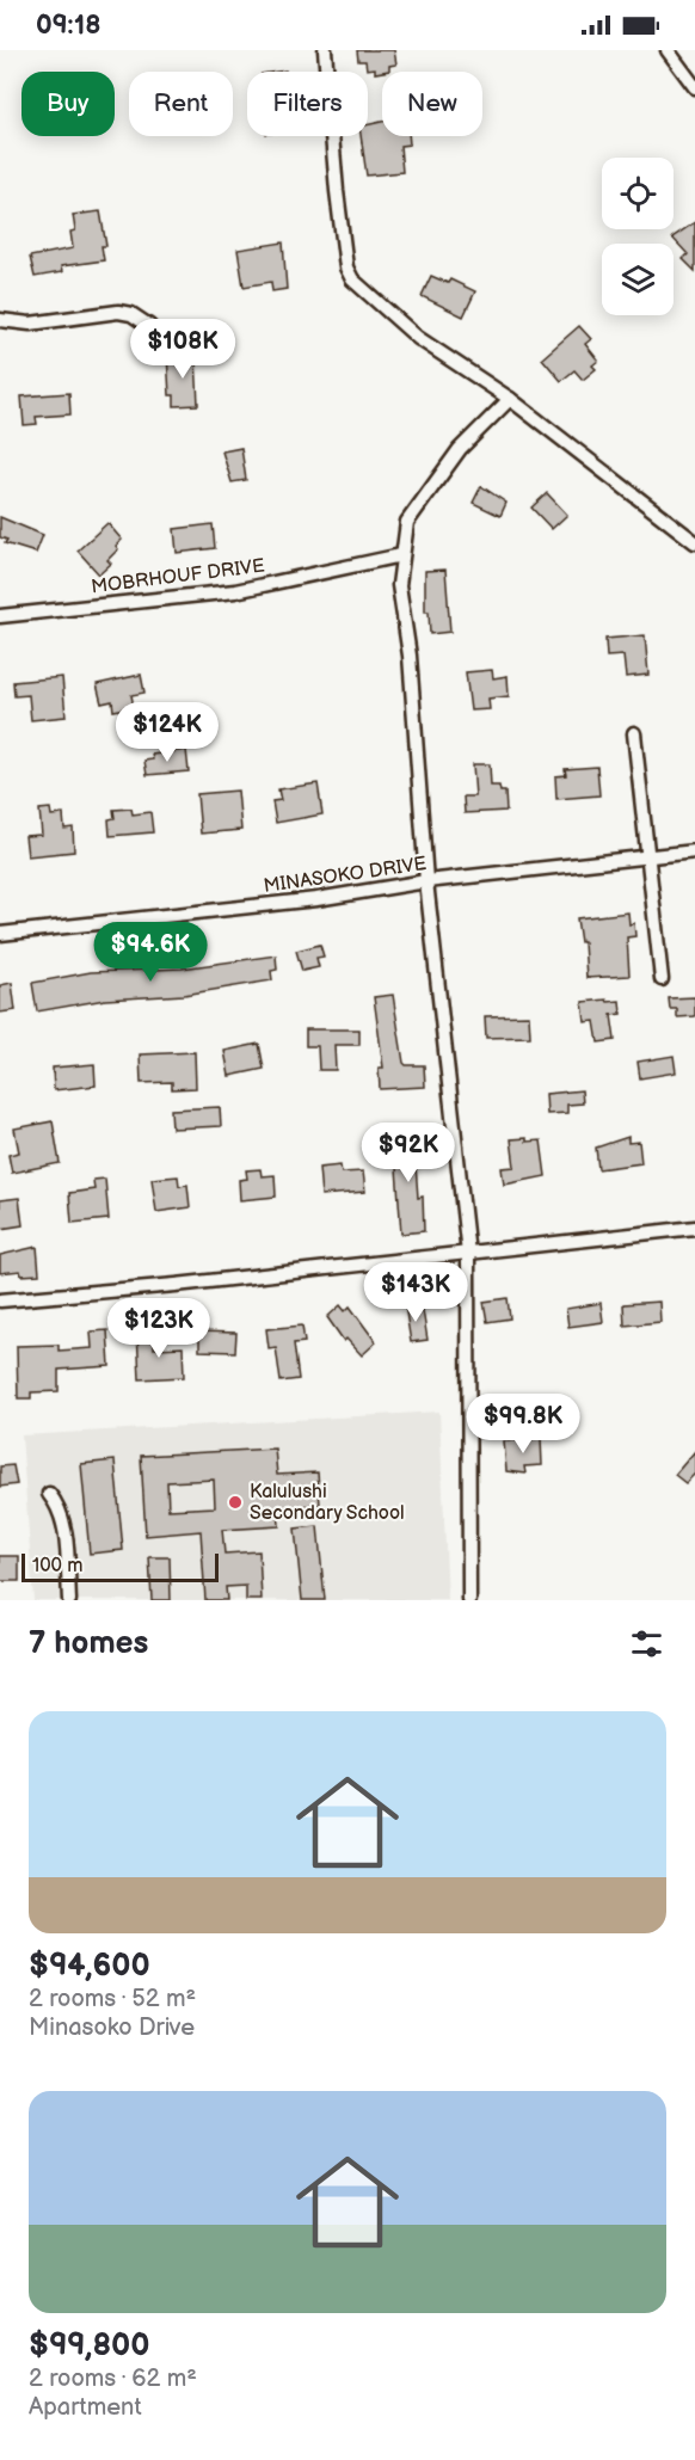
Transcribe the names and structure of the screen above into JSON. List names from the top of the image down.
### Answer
{
  "streets": {
    "street": ["MOBRHOUF DRIVE", "MINASOKO DRIVE"]
  },
  "places": ["Kalulushi Secondary School"],
  "scale_bar": "100 m",
  "page": {
    "status": "09:18",
    "chip": [
      "Buy",
      "Rent",
      "Filters",
      "New"
    ],
    "price": [
      "$108K",
      "$124K",
      "$94.6K",
      "$92K",
      "$143K",
      "$123K",
      "$99.8K"
    ],
    "scale": "100 m",
    "heading": "7 homes",
    "list": [
      {
        "name": "$94,600",
        "note": "2 rooms · 52 m² · Minasoko Drive"
      },
      {
        "name": "$99,800",
        "note": "2 rooms · 62 m² · Apartment"
      }
    ]
  }
}
